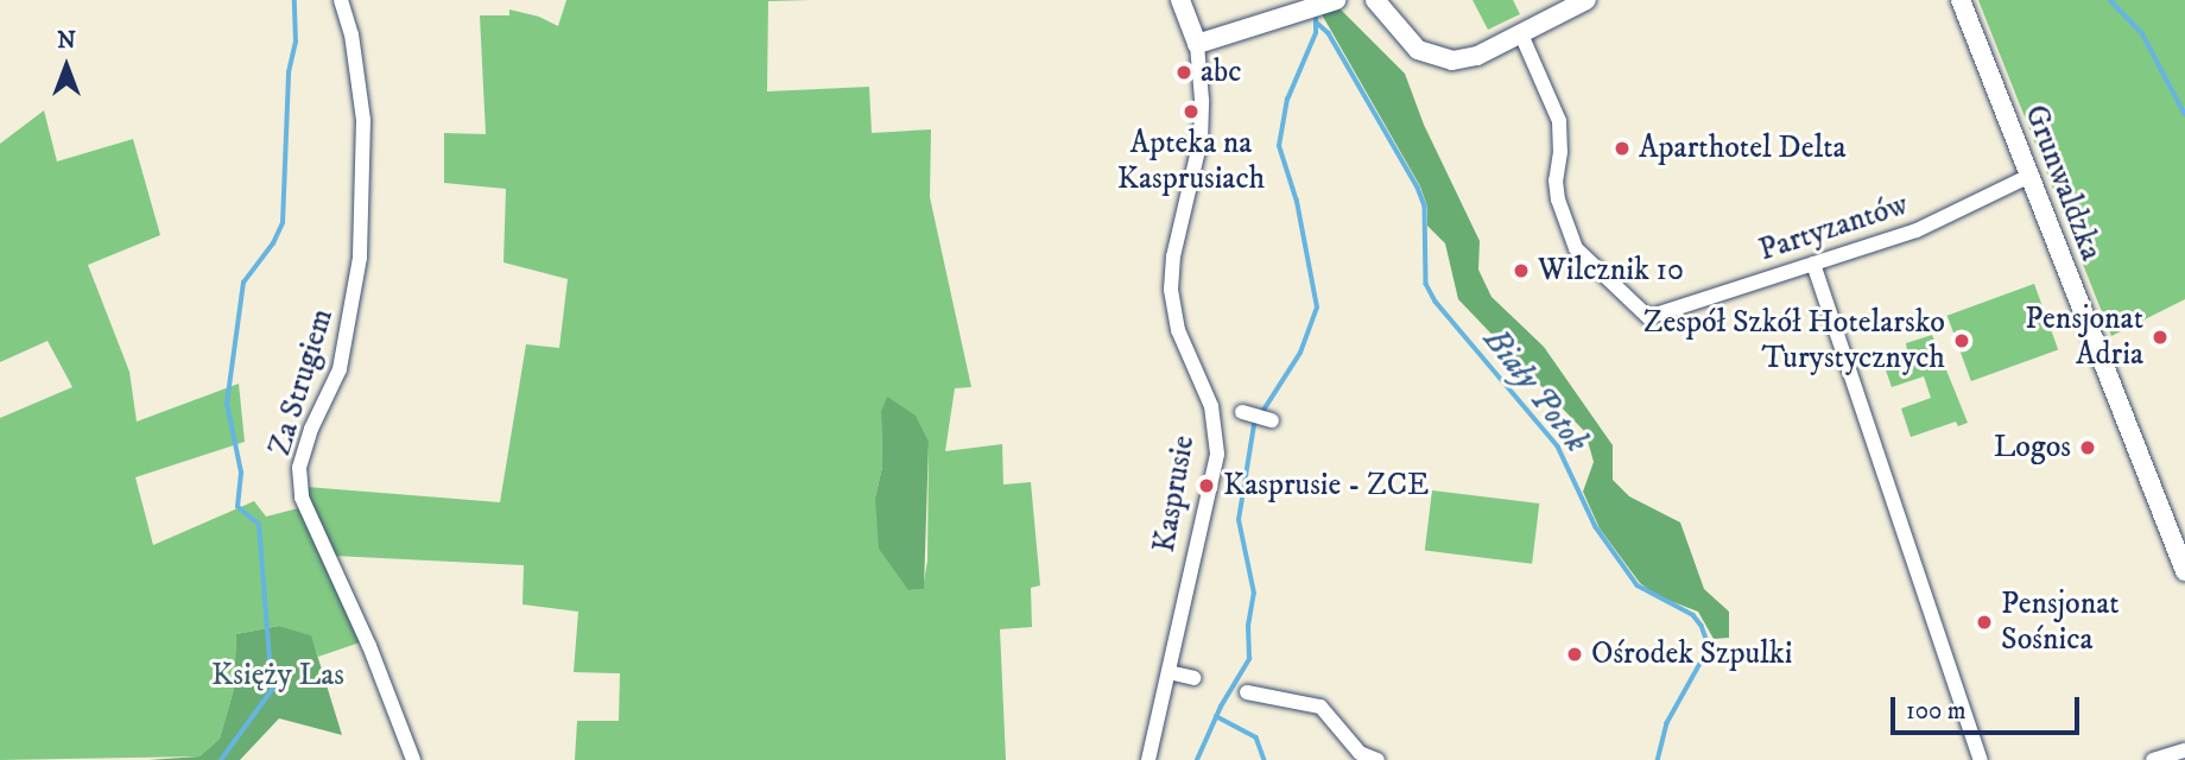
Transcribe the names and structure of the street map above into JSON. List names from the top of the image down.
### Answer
{
  "streets": {
    "street": [
      "Grunwaldzka",
      "Partyzantów",
      "Za Strugiem",
      "Kasprusie"
    ]
  },
  "crossings": [
    ["Grunwaldzka", "Partyzantów"]
  ],
  "water": ["Biały Potok"],
  "parks": ["Księży Las"],
  "places": [
    "abc",
    "Apteka na Kasprusiach",
    "Aparthotel Delta",
    "Wilcznik 10",
    "Pensjonat Adria",
    "Zespół Szkół Hotelarsko Turystycznych",
    "Logos",
    "Kasprusie - ZCE",
    "Pensjonat Sośnica",
    "Ośrodek Szpulki"
  ],
  "scale_bar": "100 m",
  "north": "top"
}
